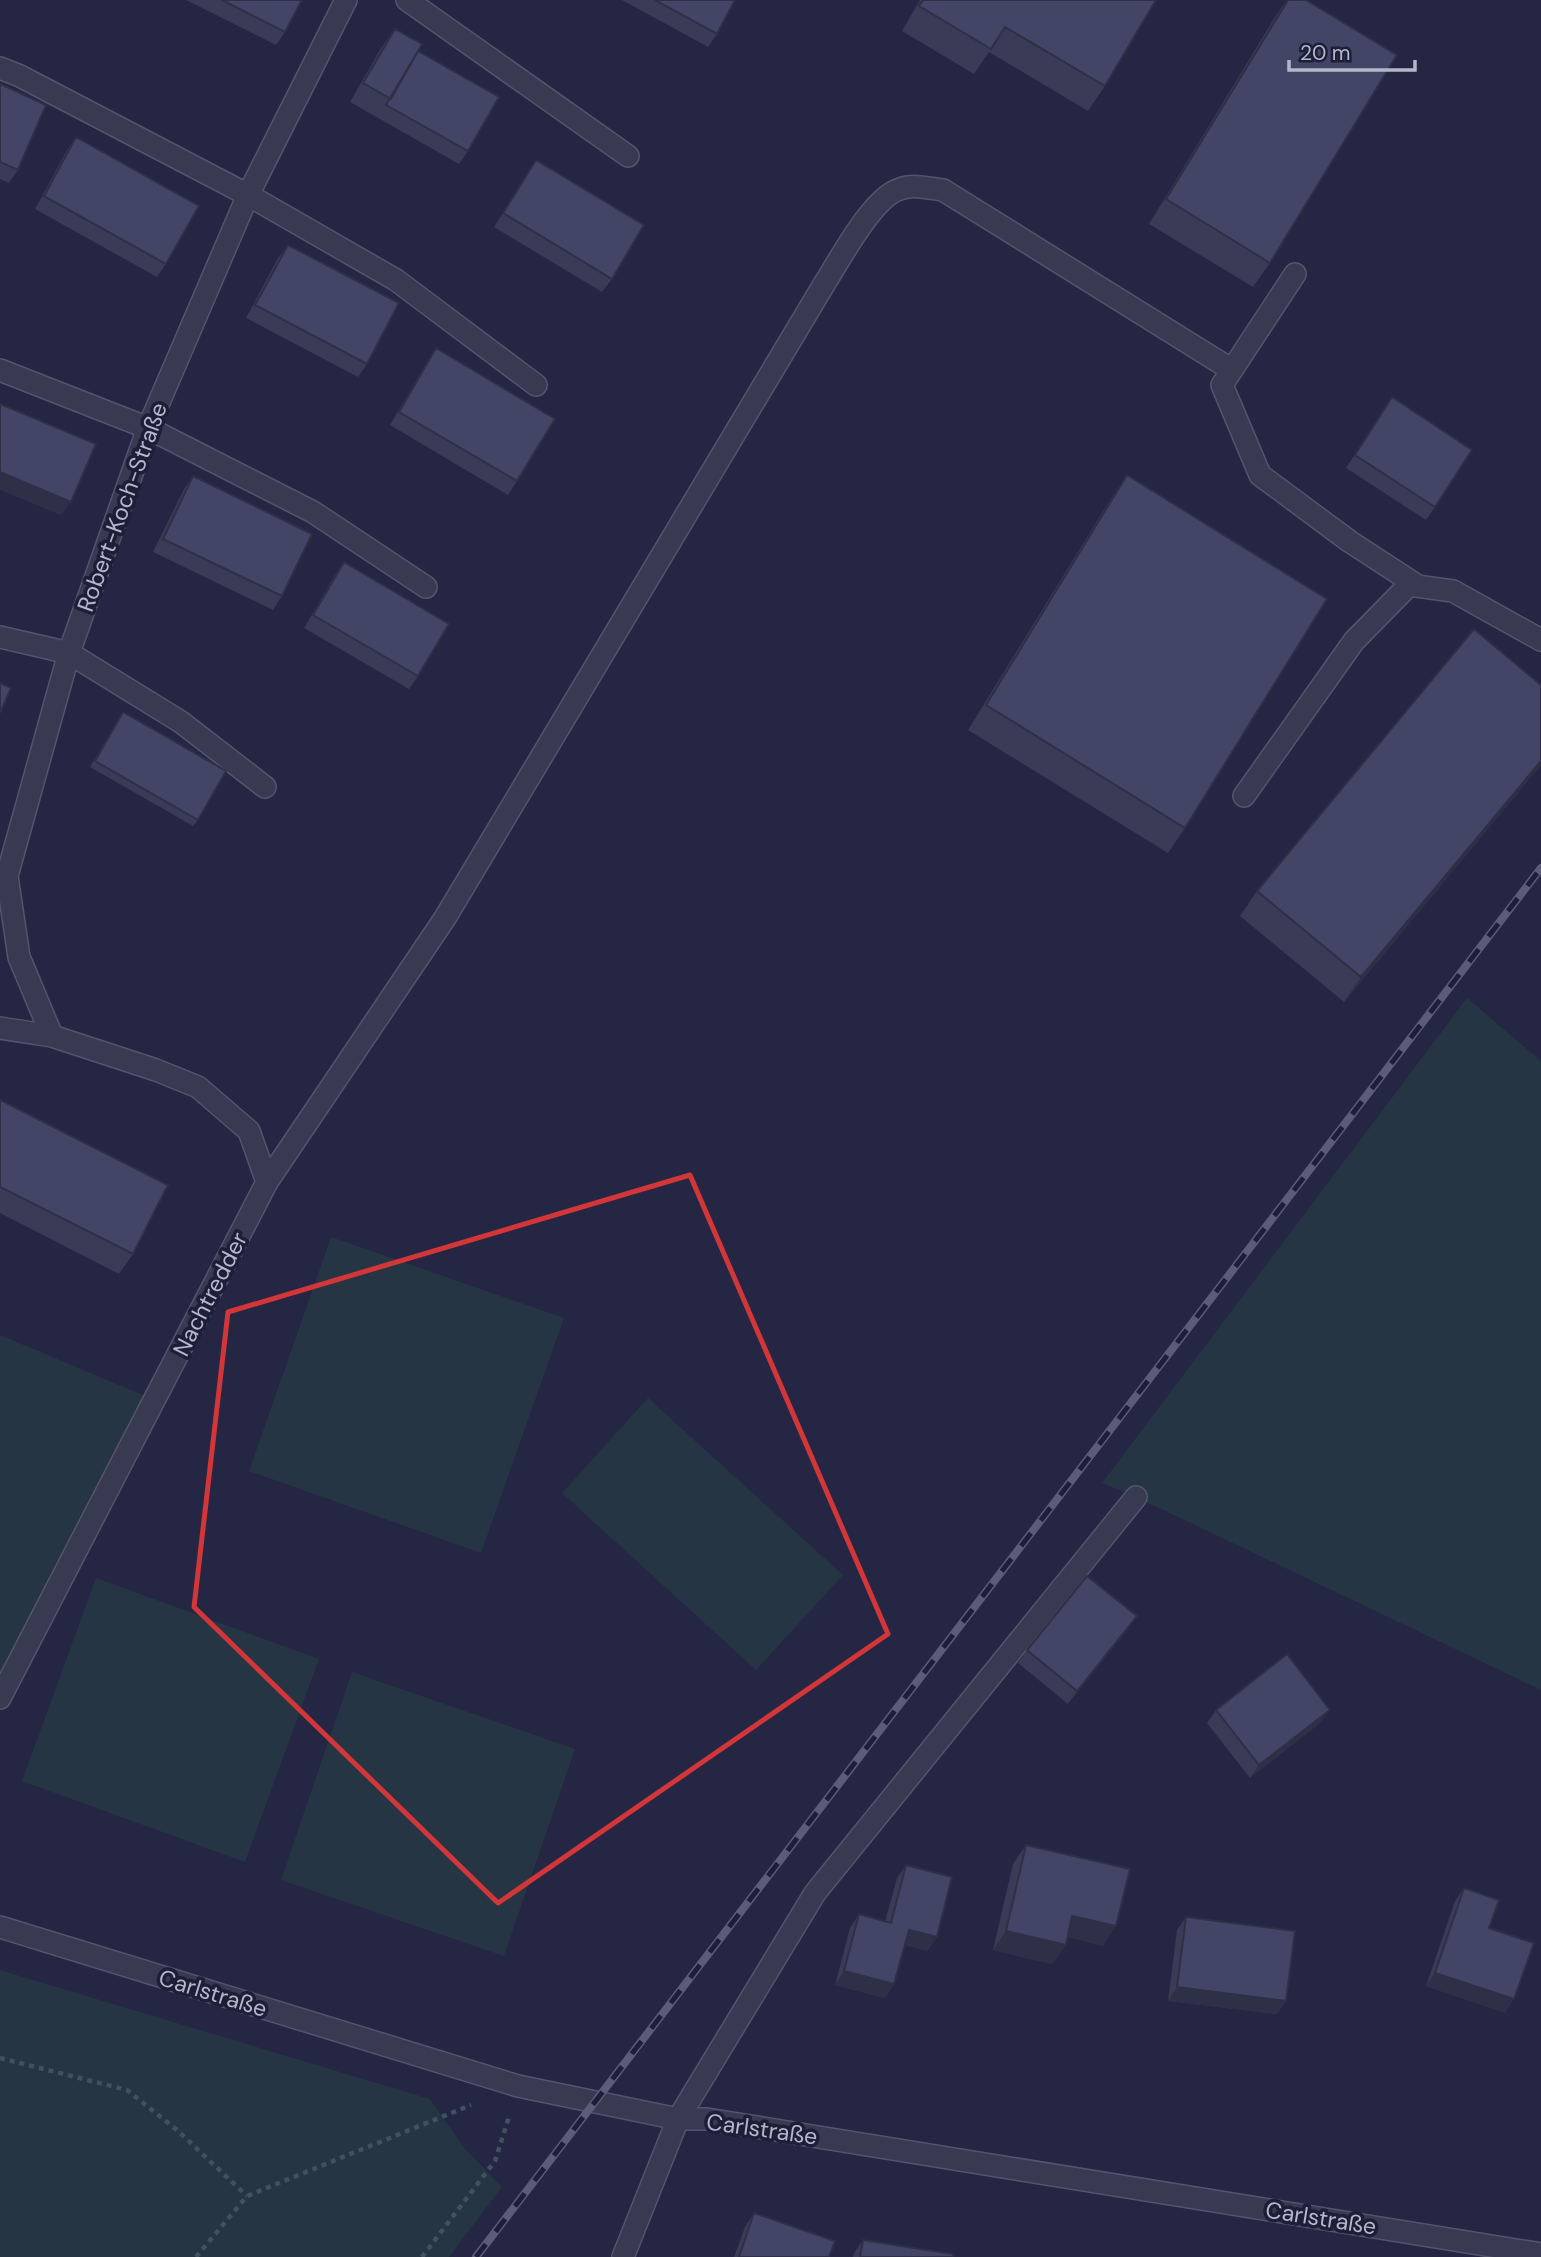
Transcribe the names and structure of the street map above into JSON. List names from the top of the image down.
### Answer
{
  "streets": {
    "street": ["Robert-Koch-Straße", "Nachtredder", "Carlstraße"]
  },
  "scale_bar": "20 m"
}
